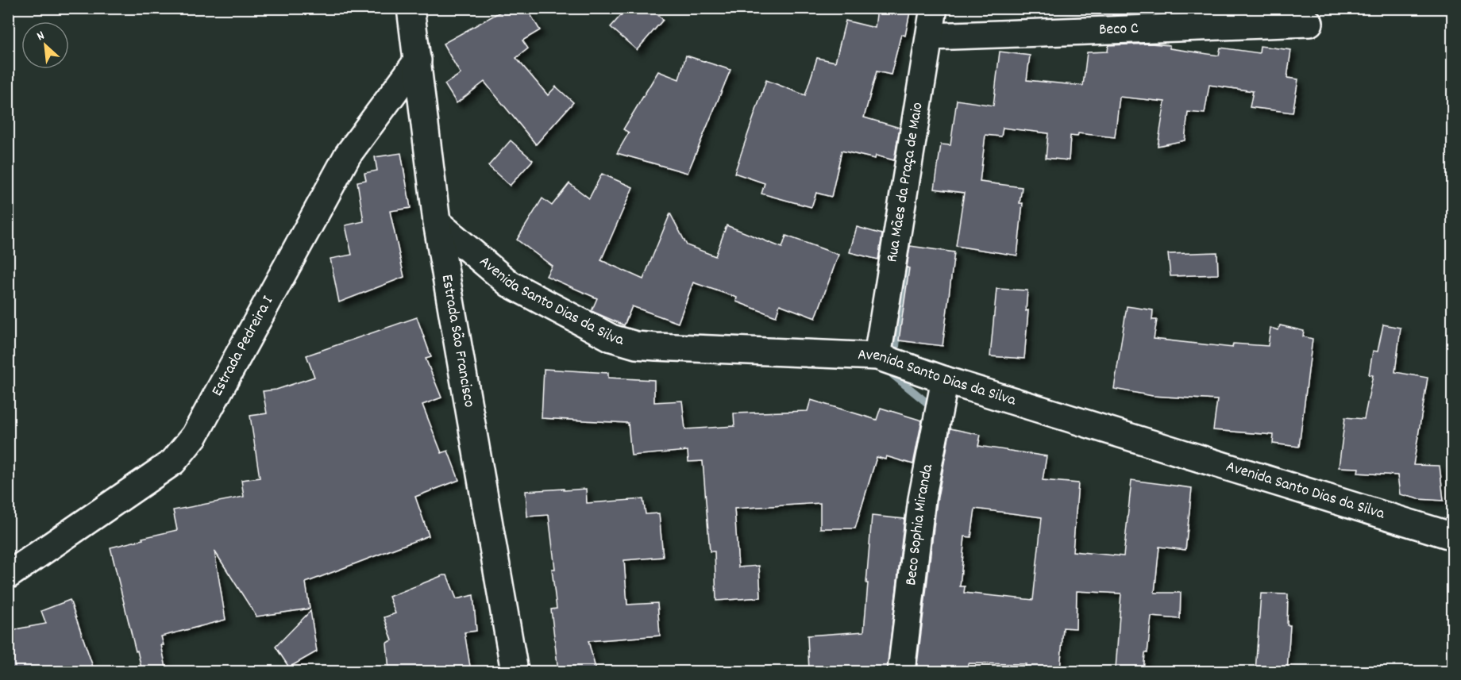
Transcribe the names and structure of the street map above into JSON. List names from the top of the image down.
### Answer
{
  "streets": {
    "street": [
      "Beco C",
      "Rua Mães da Praça de Maio",
      "Avenida Santo Dias da Silva",
      "Estrada São Francisco",
      "Estrada Pedreira I",
      "Beco Sophia Miranda"
    ]
  },
  "crossings": [
    ["Beco C", "Rua Mães da Praça de Maio"],
    ["Rua Mães da Praça de Maio", "Avenida Santo Dias da Silva"],
    ["Avenida Santo Dias da Silva", "Estrada São Francisco"],
    ["Avenida Santo Dias da Silva", "Beco Sophia Miranda"],
    ["Estrada São Francisco", "Estrada Pedreira I"]
  ],
  "north": "top left"
}
